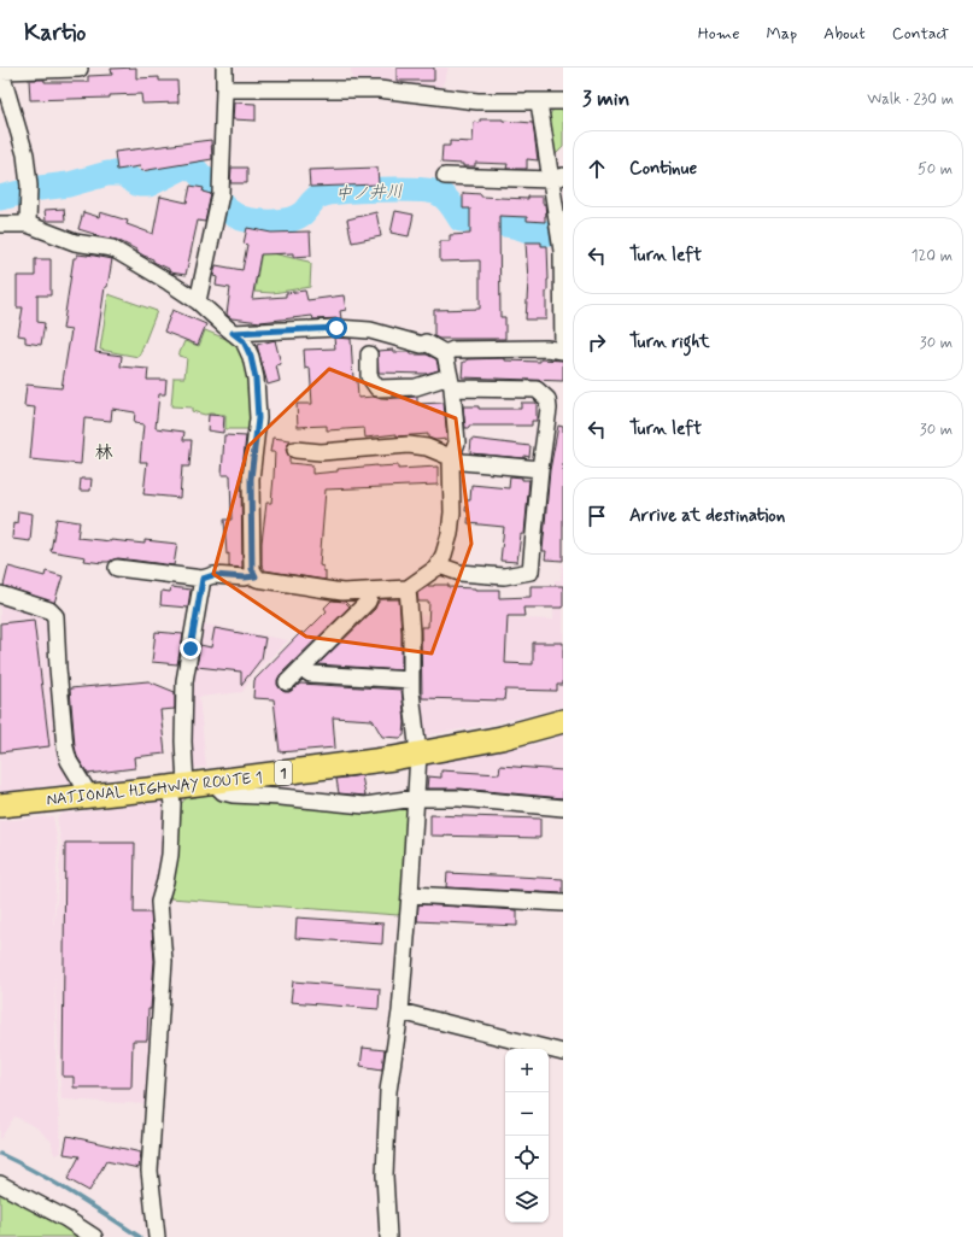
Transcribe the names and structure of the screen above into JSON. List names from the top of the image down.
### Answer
{
  "streets": {
    "highway": ["1", "NATIONAL HIGHWAY ROUTE 1"]
  },
  "districts": ["林"],
  "water": ["中ノ井川"],
  "page": {
    "header": "Kartio",
    "nav": [
      "Home",
      "Map",
      "About",
      "Contact"
    ],
    "heading": ["3 min", "Walk · 230 m"],
    "list": [
      ["Continue", "50 m"],
      ["Turn left", "120 m"],
      ["Turn right", "30 m"],
      ["Turn left", "30 m"],
      "Arrive at destination"
    ],
    "map_buttons": ["+", "−"]
  }
}
